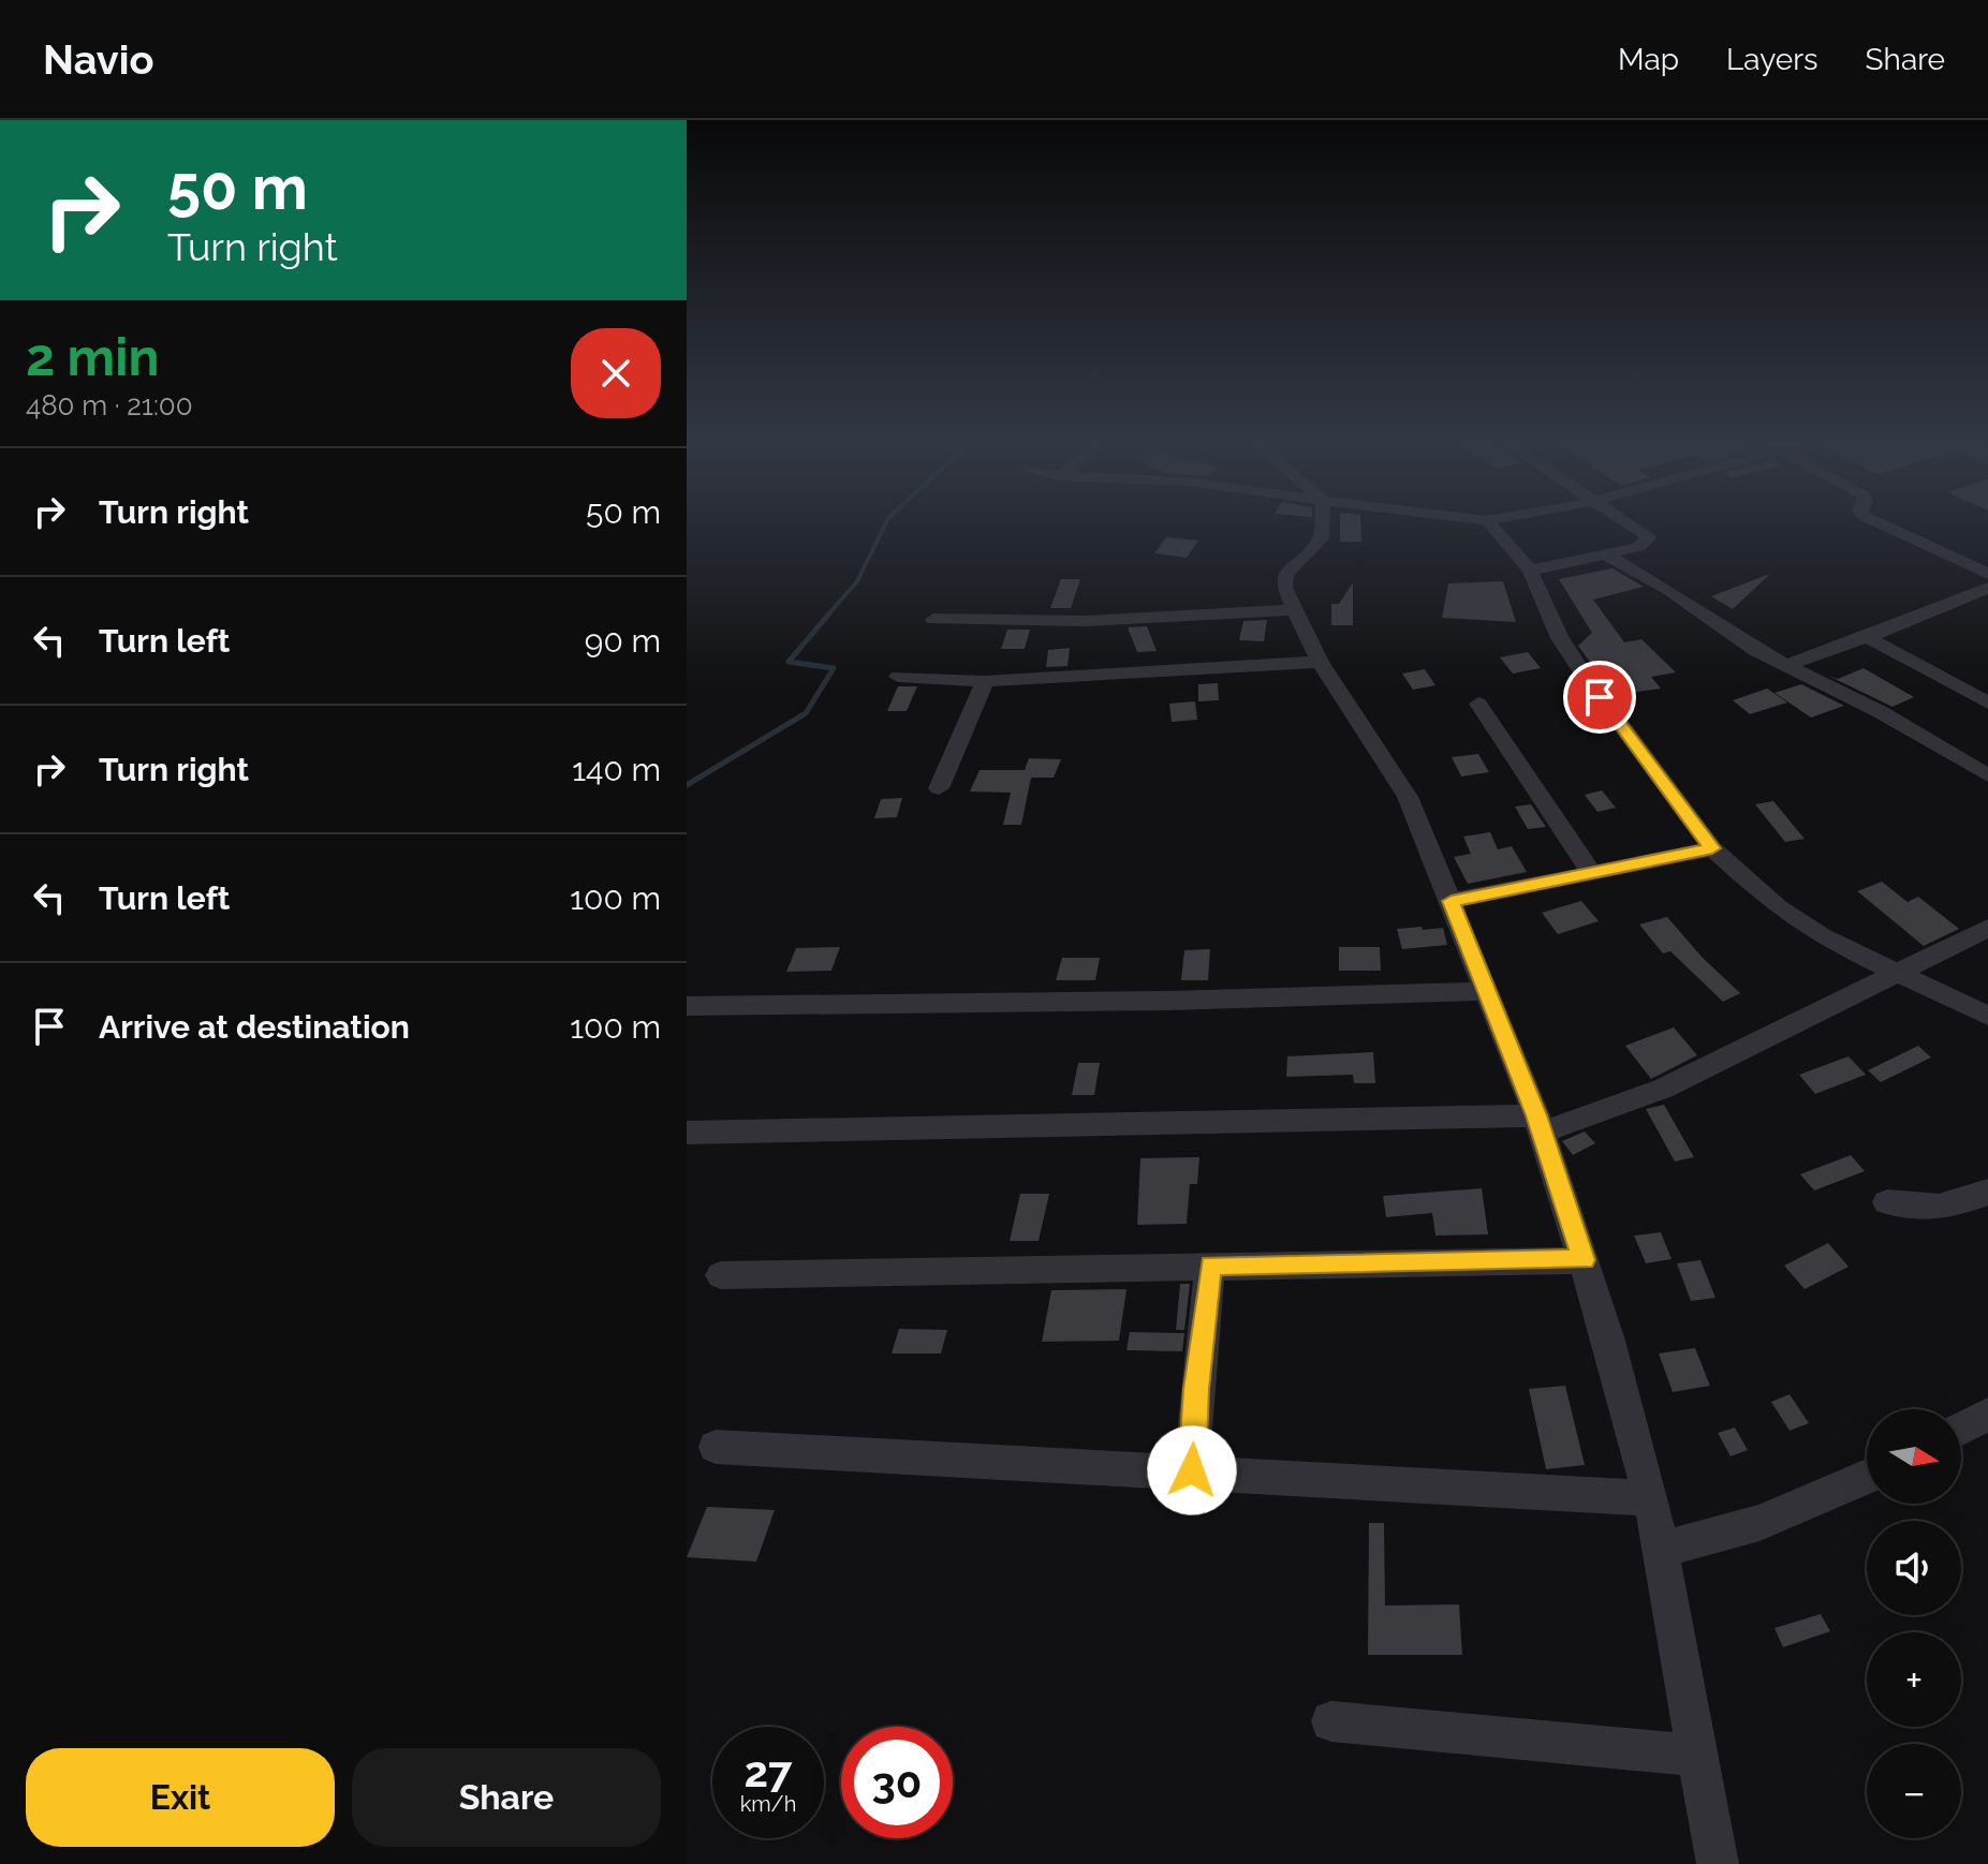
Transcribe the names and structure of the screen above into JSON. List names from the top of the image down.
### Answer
{
  "north": "right",
  "page": {
    "header": "Navio",
    "nav": ["Map", "Layers", "Share"],
    "turn": ["50 m", "Turn right"],
    "heading": ["2 min", "480 m · 21:00"],
    "list": [
      {
        "name": "Turn right",
        "value": "50 m"
      },
      {
        "name": "Turn left",
        "value": "90 m"
      },
      {
        "name": "Turn right",
        "value": "140 m"
      },
      {
        "name": "Turn left",
        "value": "100 m"
      },
      {
        "name": "Arrive at destination",
        "value": "100 m"
      }
    ],
    "map_buttons": ["+", "−"],
    "speed": "27 km/h",
    "limit": "30",
    "buttons": ["Exit", "Share"]
  }
}
